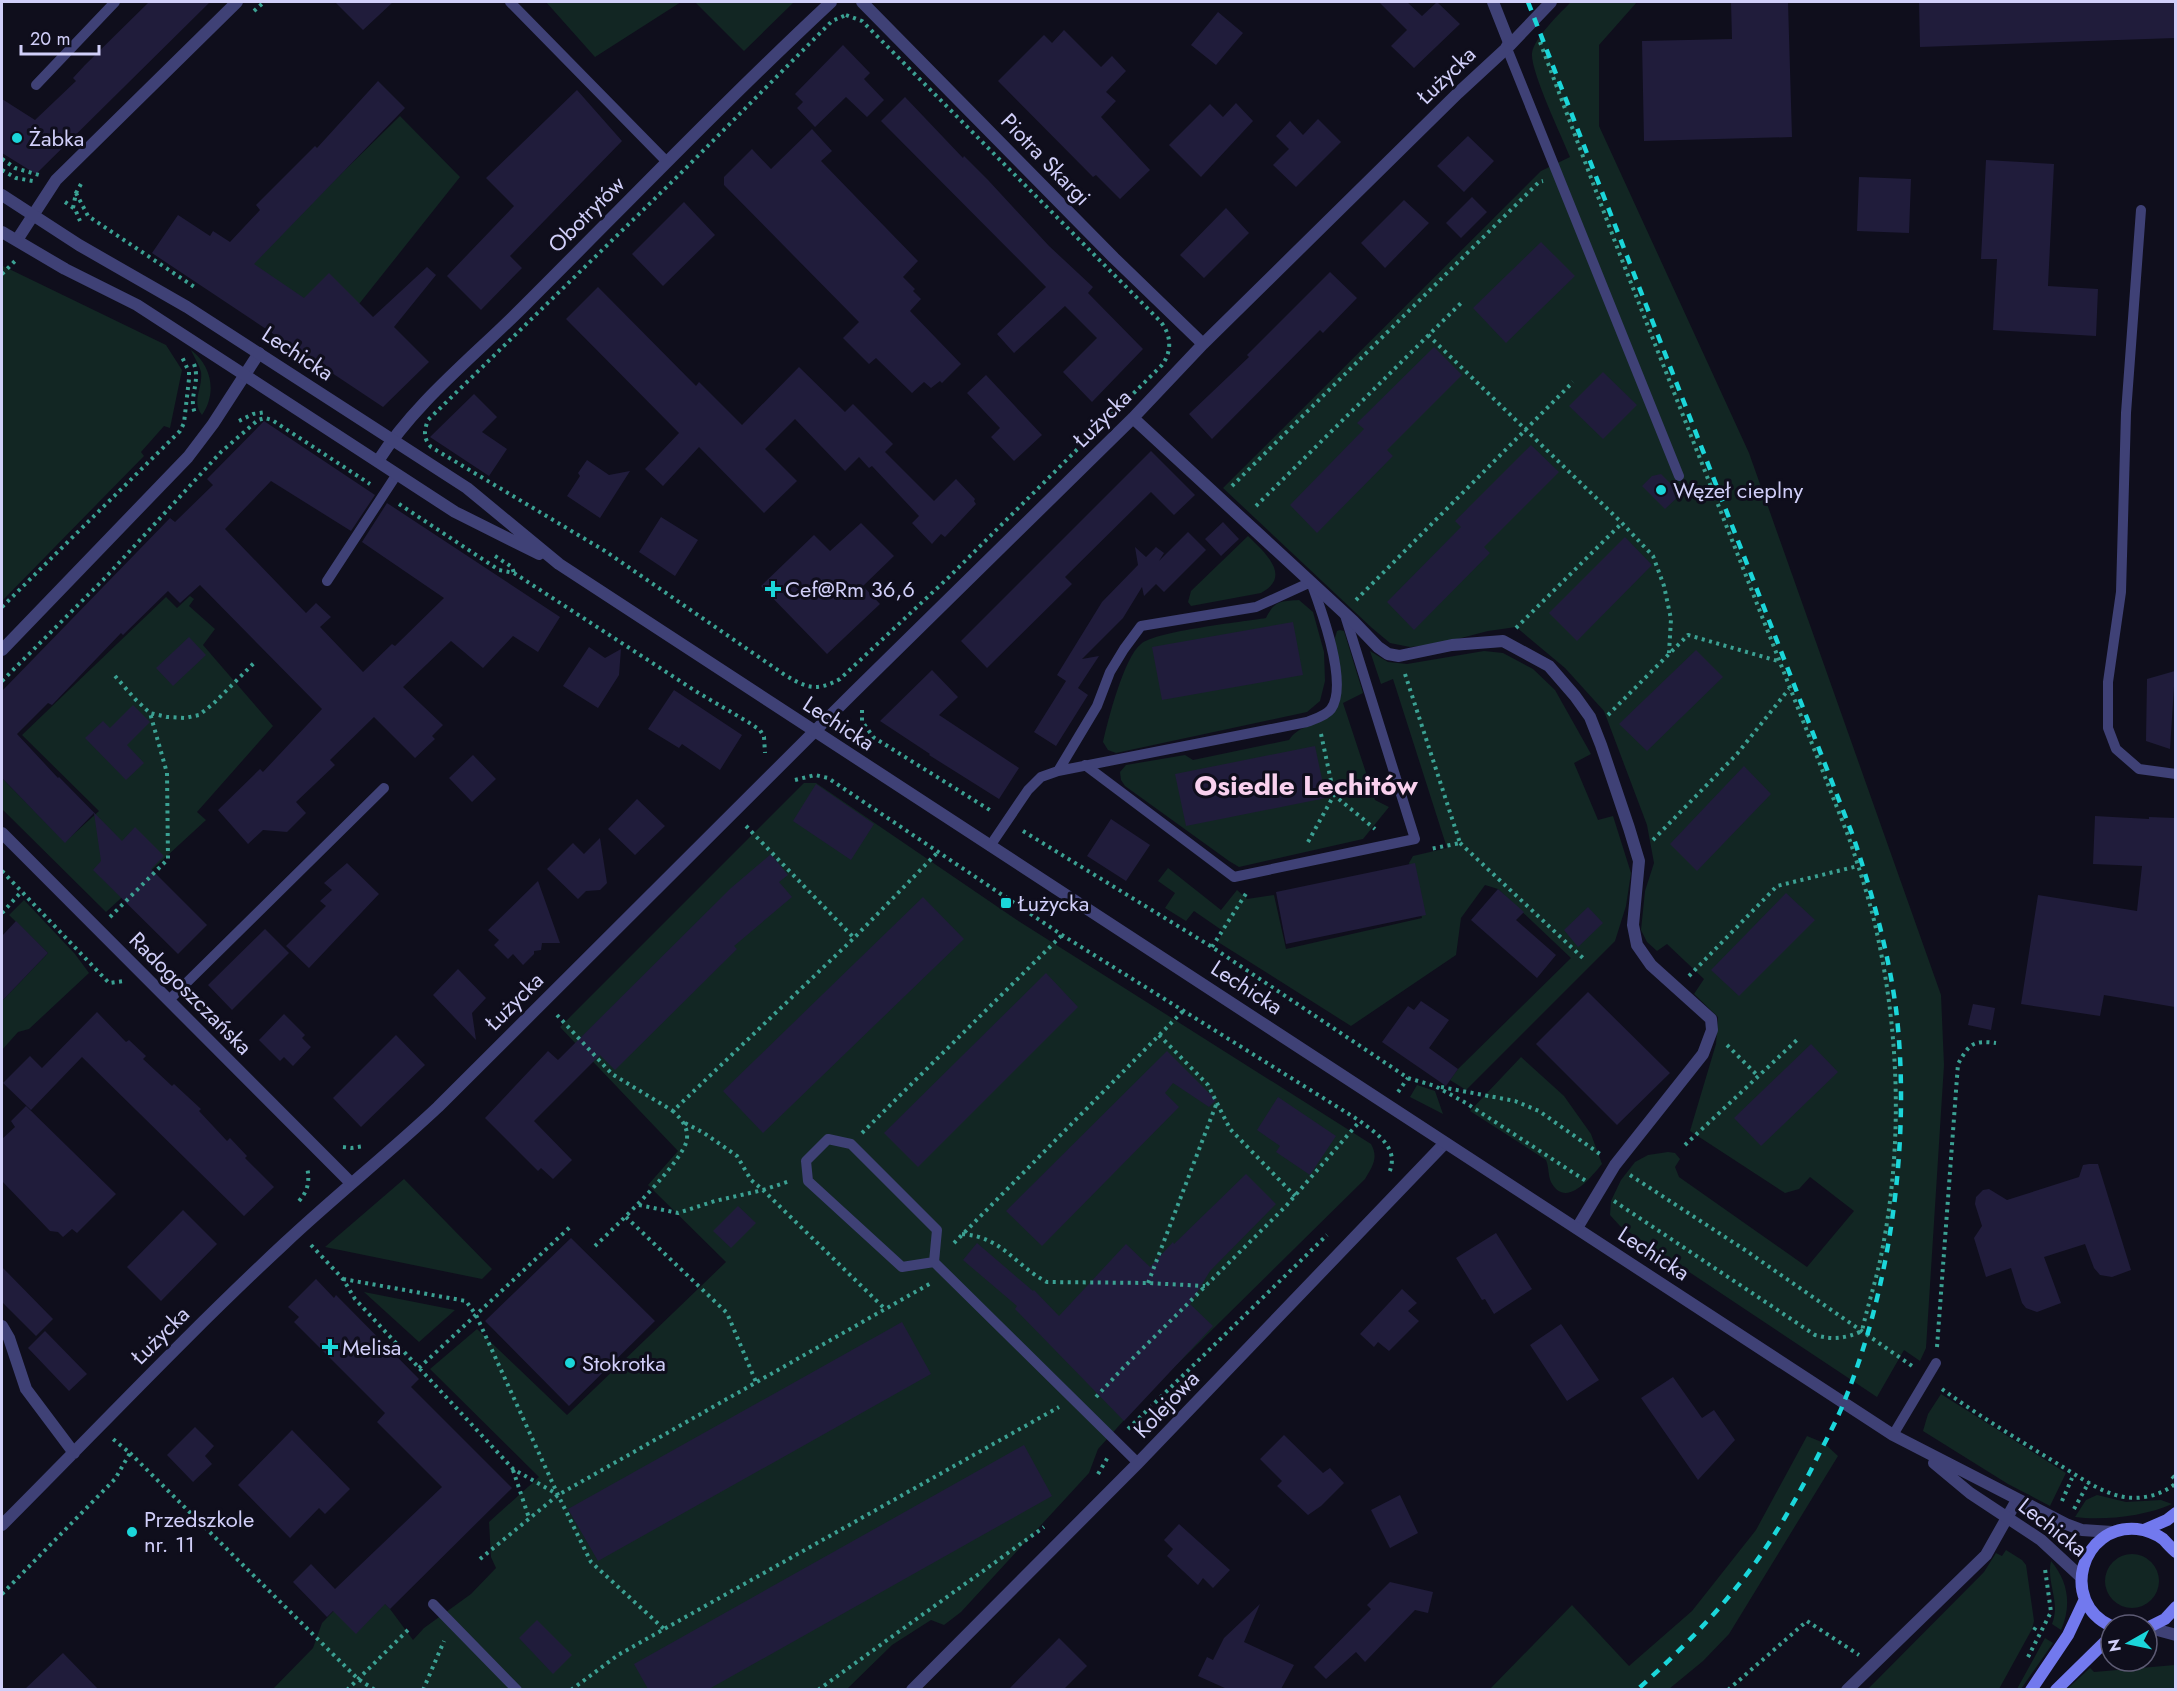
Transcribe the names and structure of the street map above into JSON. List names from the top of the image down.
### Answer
{
  "streets": {
    "street": [
      "Łużycka",
      "Piotra Skargi",
      "Obotrytów",
      "Lechicka",
      "Radogoszczańska",
      "Kolejowa"
    ]
  },
  "crossings": [
    ["Łużycka", "Piotra Skargi"],
    ["Łużycka", "Lechicka"],
    ["Łużycka", "Radogoszczańska"],
    ["Obotrytów", "Lechicka"],
    ["Lechicka", "Kolejowa"]
  ],
  "districts": ["Osiedle Lechitów"],
  "places": {
    "other": [
      "Żabka",
      "Węzeł cieplny",
      "Stokrotka",
      "Przedszkole nr. 11"
    ],
    "health": ["Cef@Rm 36,6", "Melisa"],
    "transit": ["Łużycka"]
  },
  "scale_bar": "20 m",
  "north": "left"
}
